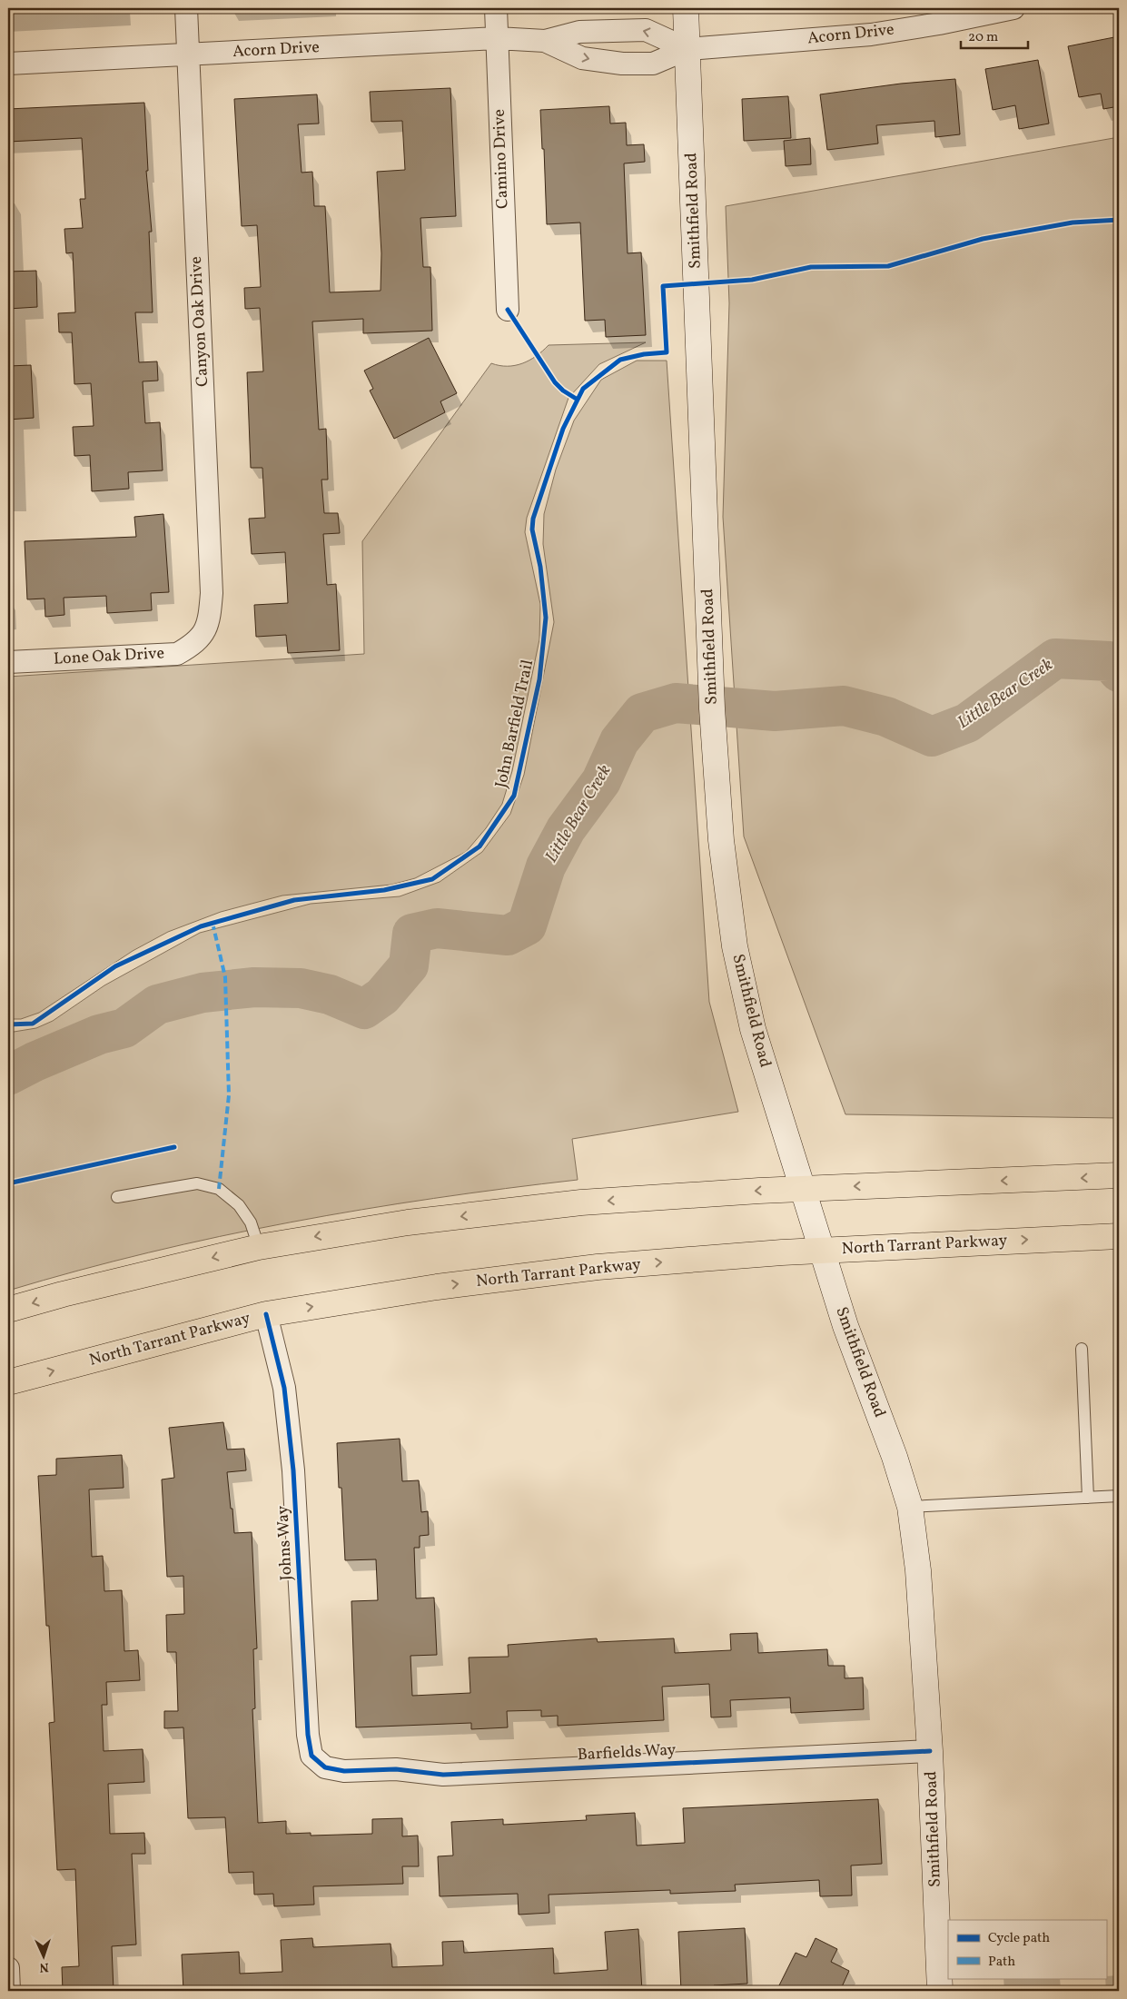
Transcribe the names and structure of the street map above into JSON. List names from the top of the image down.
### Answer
{
  "streets": {
    "main road": ["Smithfield Road", "North Tarrant Parkway"],
    "street": [
      "Acorn Drive",
      "Camino Drive",
      "Canyon Oak Drive",
      "Lone Oak Drive",
      "Johns Way",
      "Barfields Way"
    ],
    "cycle path": ["John Barfield Trail"]
  },
  "crossings": [
    ["Acorn Drive", "Camino Drive"],
    ["Acorn Drive", "Smithfield Road"],
    ["Acorn Drive", "Canyon Oak Drive"],
    ["Smithfield Road", "North Tarrant Parkway"],
    ["Smithfield Road", "Barfields Way"],
    ["Canyon Oak Drive", "Lone Oak Drive"],
    ["North Tarrant Parkway", "Johns Way"],
    ["Johns Way", "Barfields Way"]
  ],
  "water": ["Little Bear Creek"],
  "legend": ["Cycle path", "Path"],
  "scale_bar": "20 m",
  "north": "bottom"
}
